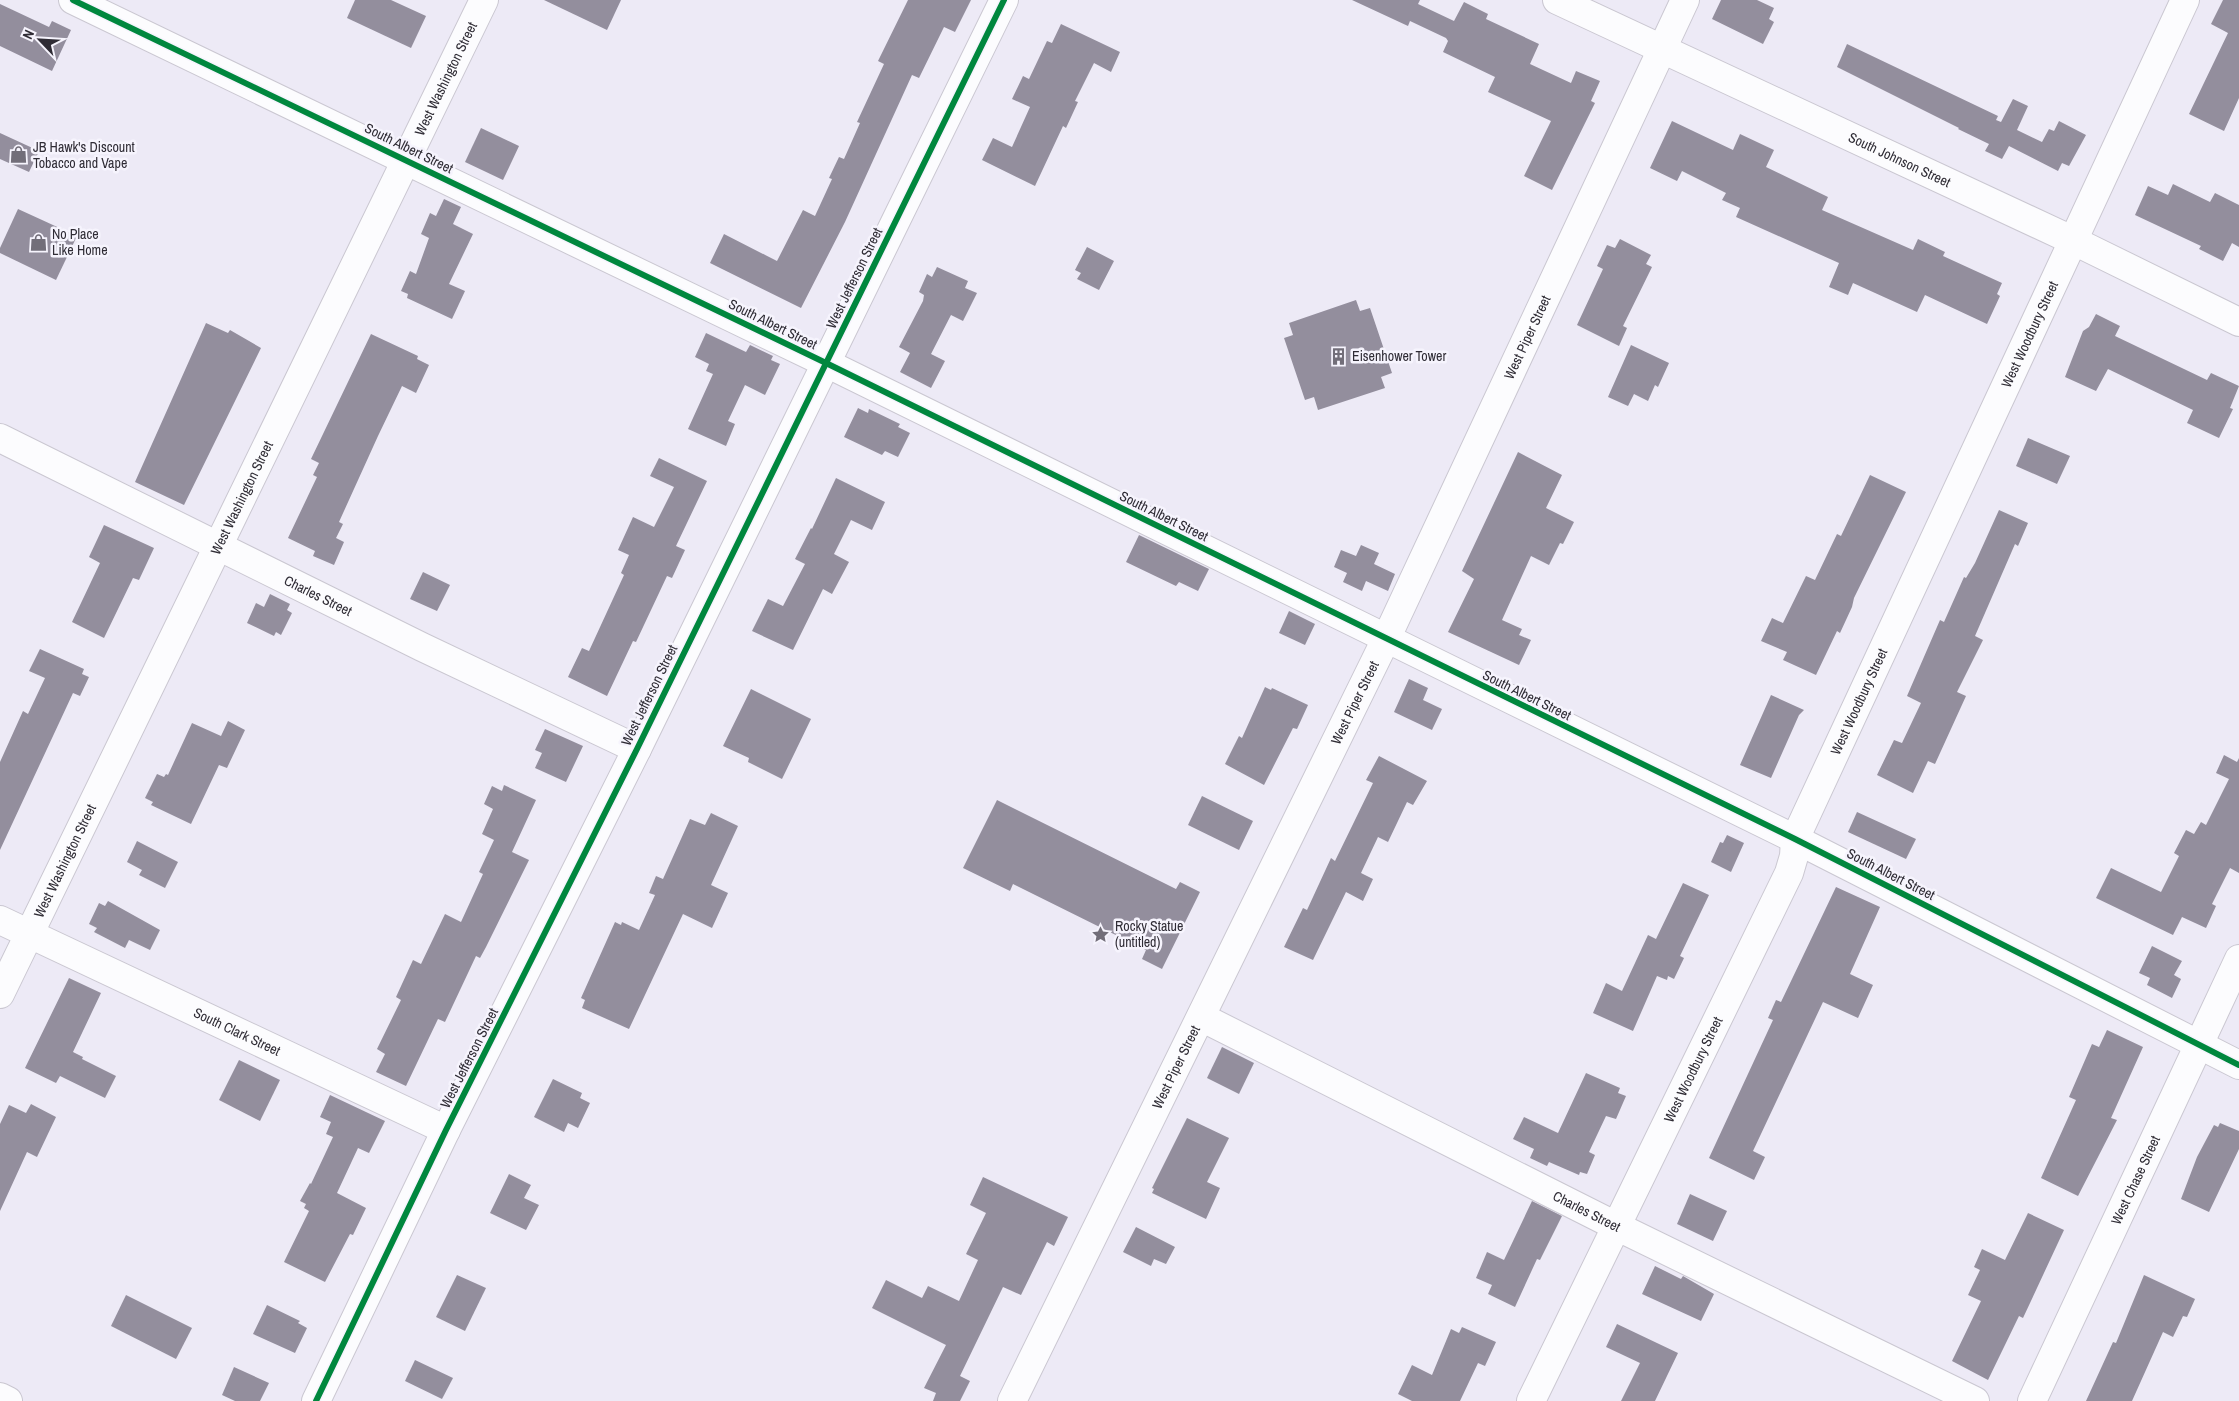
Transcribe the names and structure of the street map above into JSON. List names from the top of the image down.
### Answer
{
  "streets": {
    "street": [
      "West Washington Street",
      "South Albert Street",
      "South Johnson Street",
      "West Jefferson Street",
      "West Woodbury Street",
      "West Piper Street",
      "Charles Street",
      "South Clark Street",
      "West Chase Street"
    ]
  },
  "crossings": [
    ["West Washington Street", "South Albert Street"],
    ["West Washington Street", "Charles Street"],
    ["West Washington Street", "South Clark Street"],
    ["South Albert Street", "West Jefferson Street"],
    ["South Albert Street", "West Woodbury Street"],
    ["South Albert Street", "West Piper Street"],
    ["South Albert Street", "West Chase Street"],
    ["South Johnson Street", "West Woodbury Street"],
    ["South Johnson Street", "West Piper Street"],
    ["West Jefferson Street", "Charles Street"],
    ["West Jefferson Street", "South Clark Street"],
    ["West Woodbury Street", "Charles Street"],
    ["West Piper Street", "Charles Street"]
  ],
  "places": {
    "shop": ["JB Hawk's Discount Tobacco and Vape", "No Place Like Home"],
    "building": ["Eisenhower Tower"],
    "place": ["Rocky Statue (untitled)"]
  },
  "north": "top left"
}
